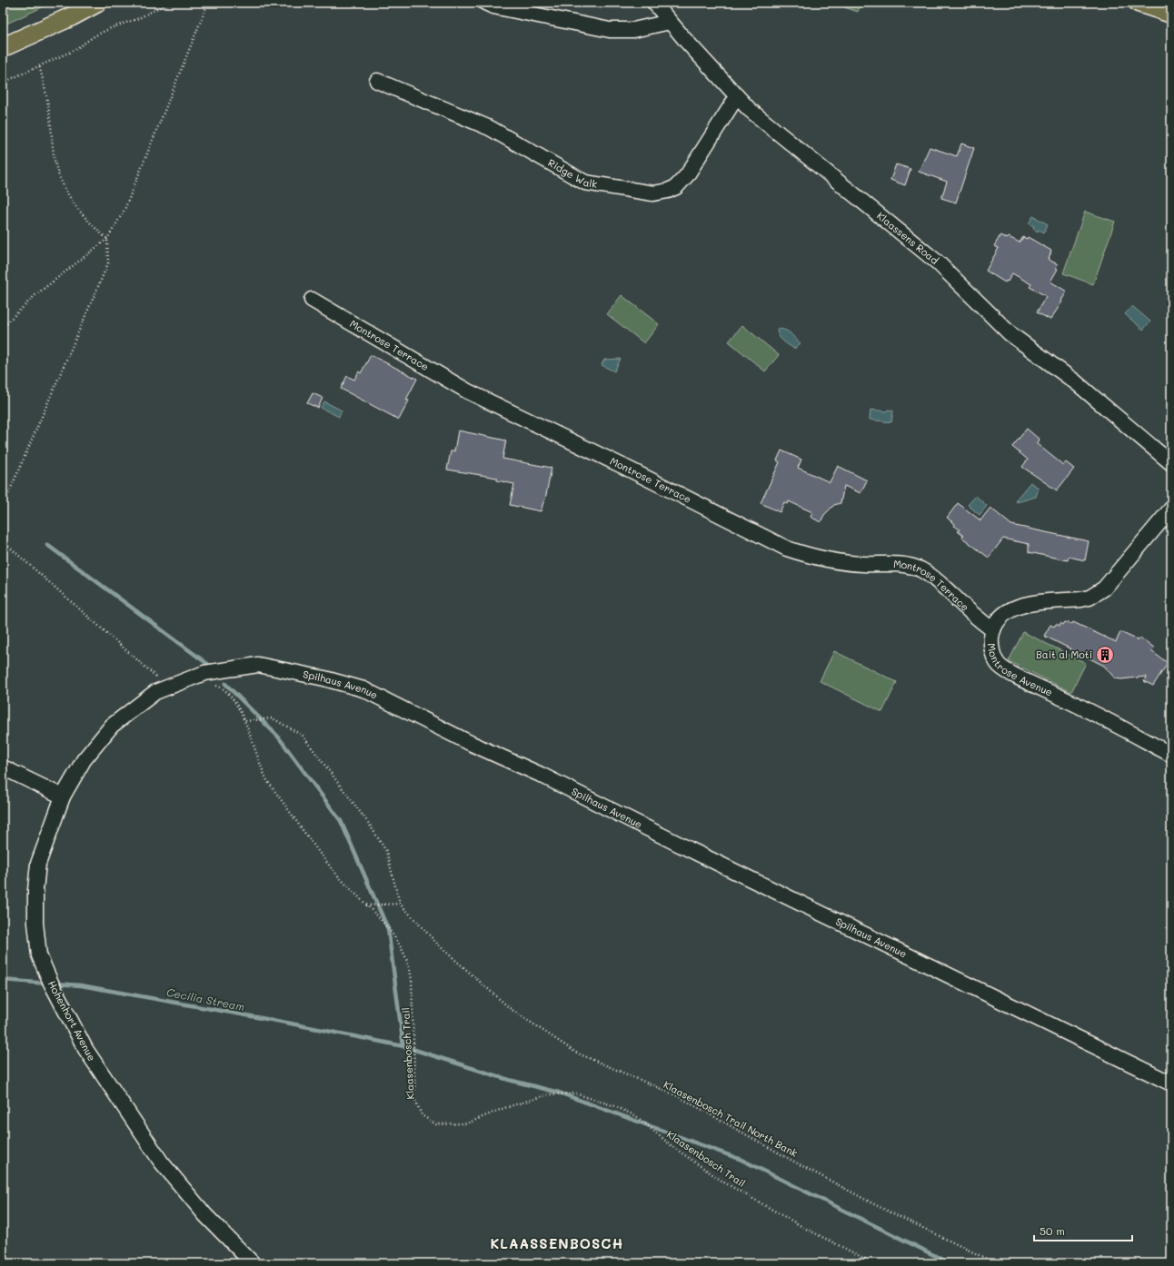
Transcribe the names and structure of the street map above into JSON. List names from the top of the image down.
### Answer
{
  "streets": {
    "street": [
      "Ridge Walk",
      "Klaassens Road",
      "Montrose Terrace",
      "Montrose Avenue",
      "Spilhaus Avenue",
      "Hohenhort Avenue"
    ],
    "path": ["Klaasenbosch Trail", "Klaasenbosch Trail North Bank"]
  },
  "crossings": [
    ["Ridge Walk", "Klaassens Road"],
    ["Montrose Terrace", "Montrose Avenue"],
    ["Spilhaus Avenue", "Hohenhort Avenue"]
  ],
  "districts": ["KLAASSENBOSCH"],
  "water": ["Cecilia Stream"],
  "places": {
    "building": ["Bait al Moti"]
  },
  "scale_bar": "50 m"
}
